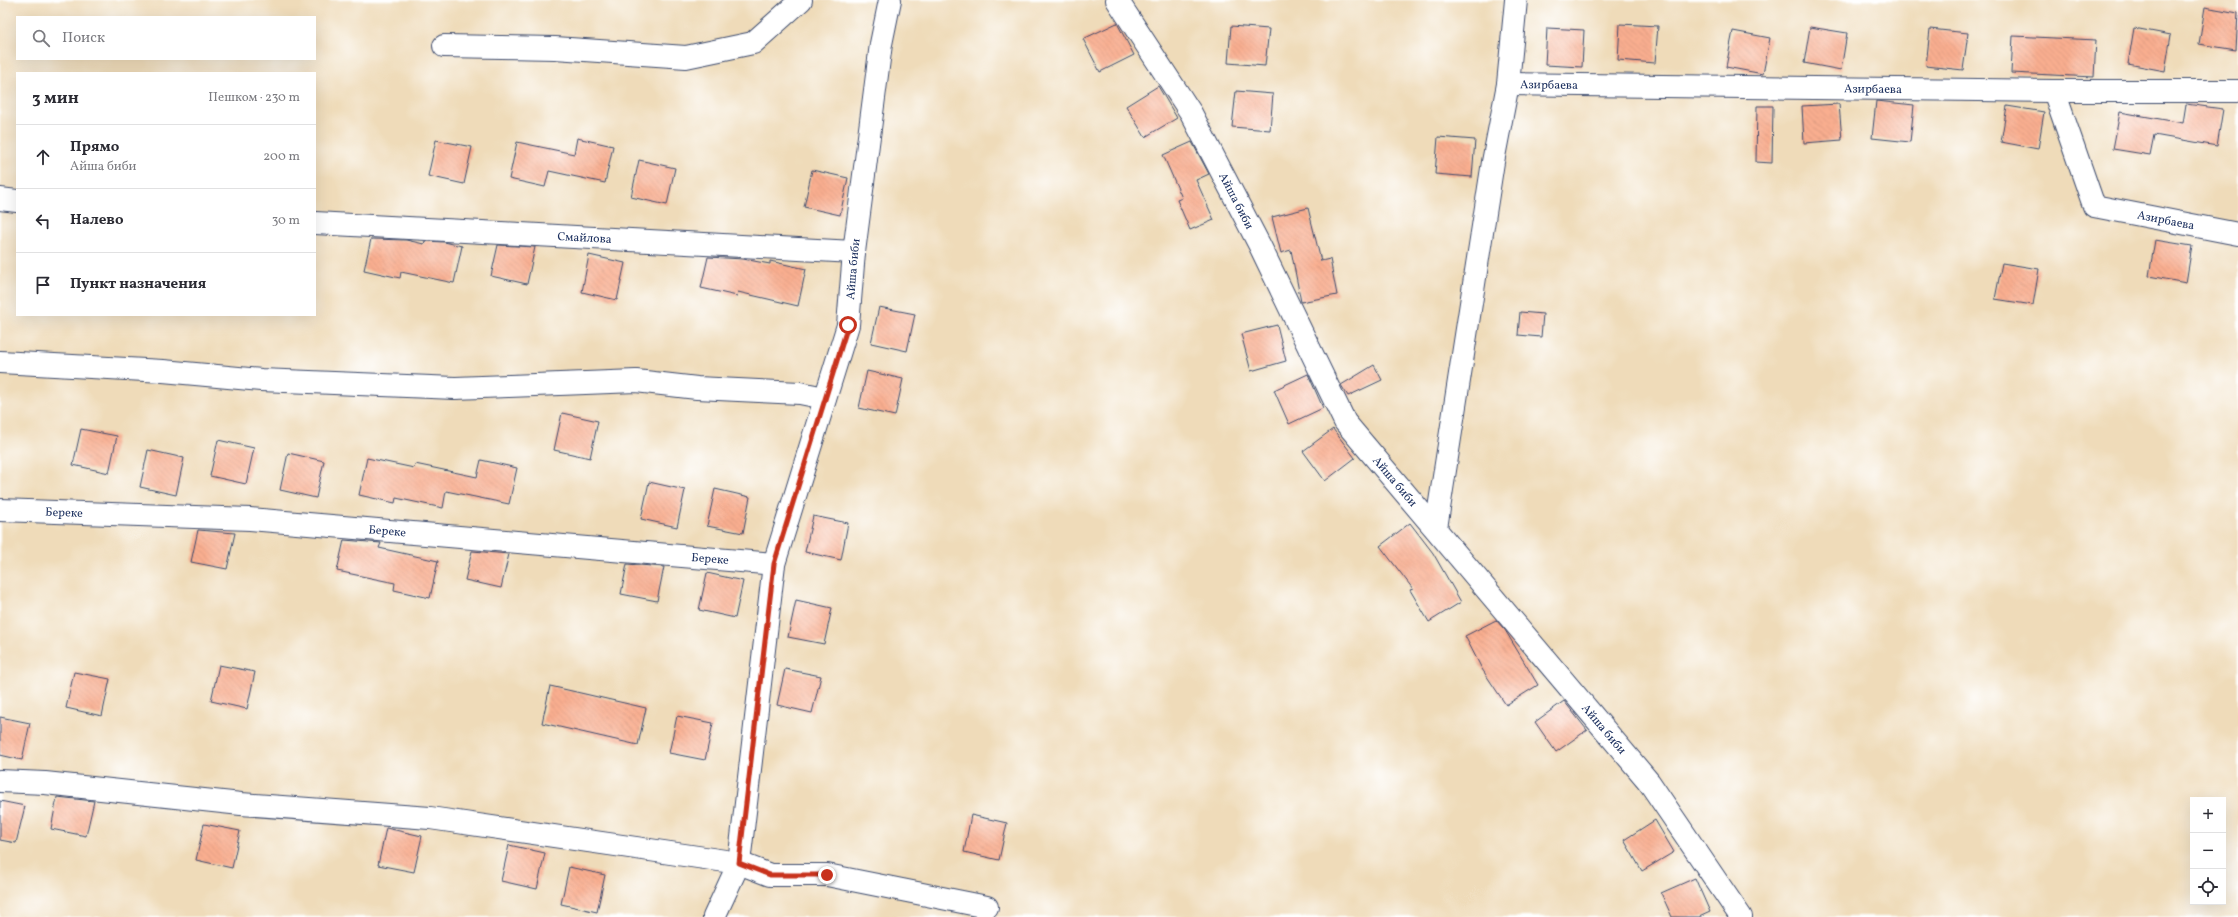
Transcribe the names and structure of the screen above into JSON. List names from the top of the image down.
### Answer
{
  "streets": {
    "street": [
      "Азирбаева",
      "Айша биби",
      "Смайлова",
      "Береке"
    ]
  },
  "crossings": [
    ["Айша биби", "Смайлова"],
    ["Айша биби", "Береке"]
  ],
  "page": {
    "search": "Поиск",
    "heading": ["3 мин", "Пешком · 230 m"],
    "list": [
      ["Прямо", "Айша биби", "200 m"],
      ["Налево", "30 m"],
      "Пункт назначения"
    ],
    "map_buttons": ["+", "−"]
  }
}
